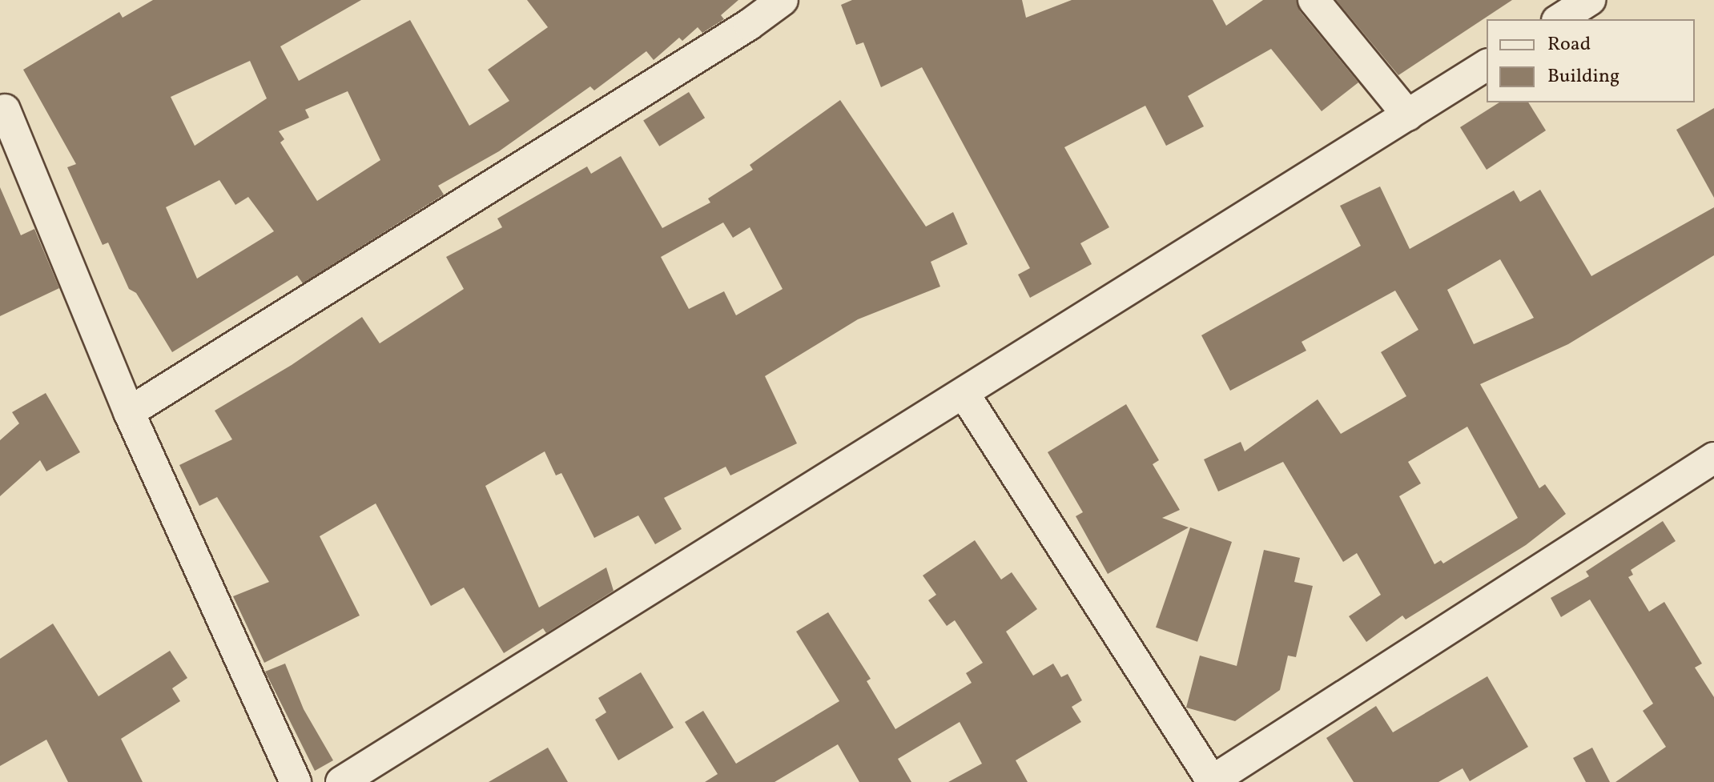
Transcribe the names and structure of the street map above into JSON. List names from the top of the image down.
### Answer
{
  "legend": ["Road", "Building"]
}
